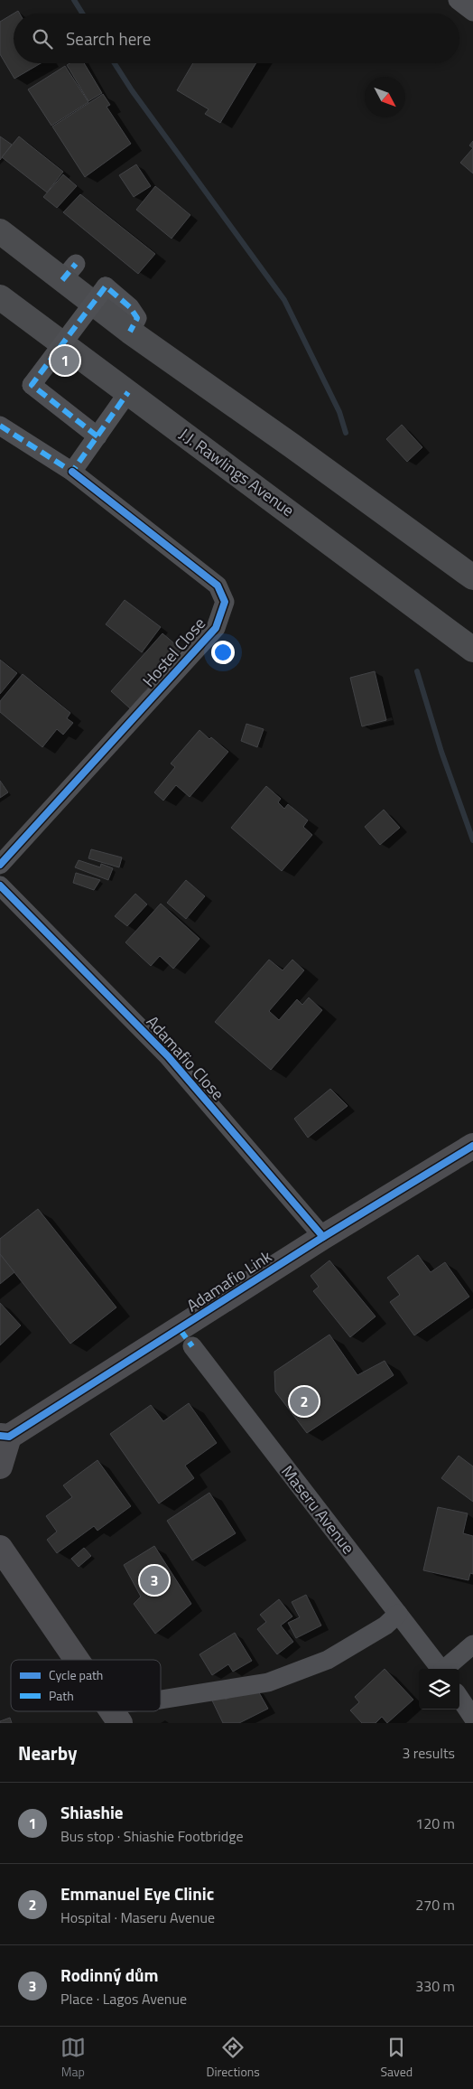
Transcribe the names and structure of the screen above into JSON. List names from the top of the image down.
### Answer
{
  "streets": {
    "highway": ["J.J. Rawlings Avenue"],
    "street": [
      "Hostel Close",
      "Adamafio Close",
      "Adamafio Link",
      "Maseru Avenue"
    ]
  },
  "crossings": [
    ["Adamafio Close", "Adamafio Link"]
  ],
  "legend": ["Cycle path", "Path"],
  "north": "bottom right",
  "page": {
    "search": "Search here",
    "pins": ["1", "2", "3"],
    "heading": ["Nearby", "3 results"],
    "list": [
      {
        "mark": "1",
        "name": "Shiashie",
        "note": "Bus stop · Shiashie Footbridge",
        "value": "120 m"
      },
      {
        "mark": "2",
        "name": "Emmanuel Eye Clinic",
        "note": "Hospital · Maseru Avenue",
        "value": "270 m"
      },
      {
        "mark": "3",
        "name": "Rodinný dům",
        "note": "Place · Lagos Avenue",
        "value": "330 m"
      }
    ],
    "nav": ["Map", "Directions", "Saved"]
  }
}
